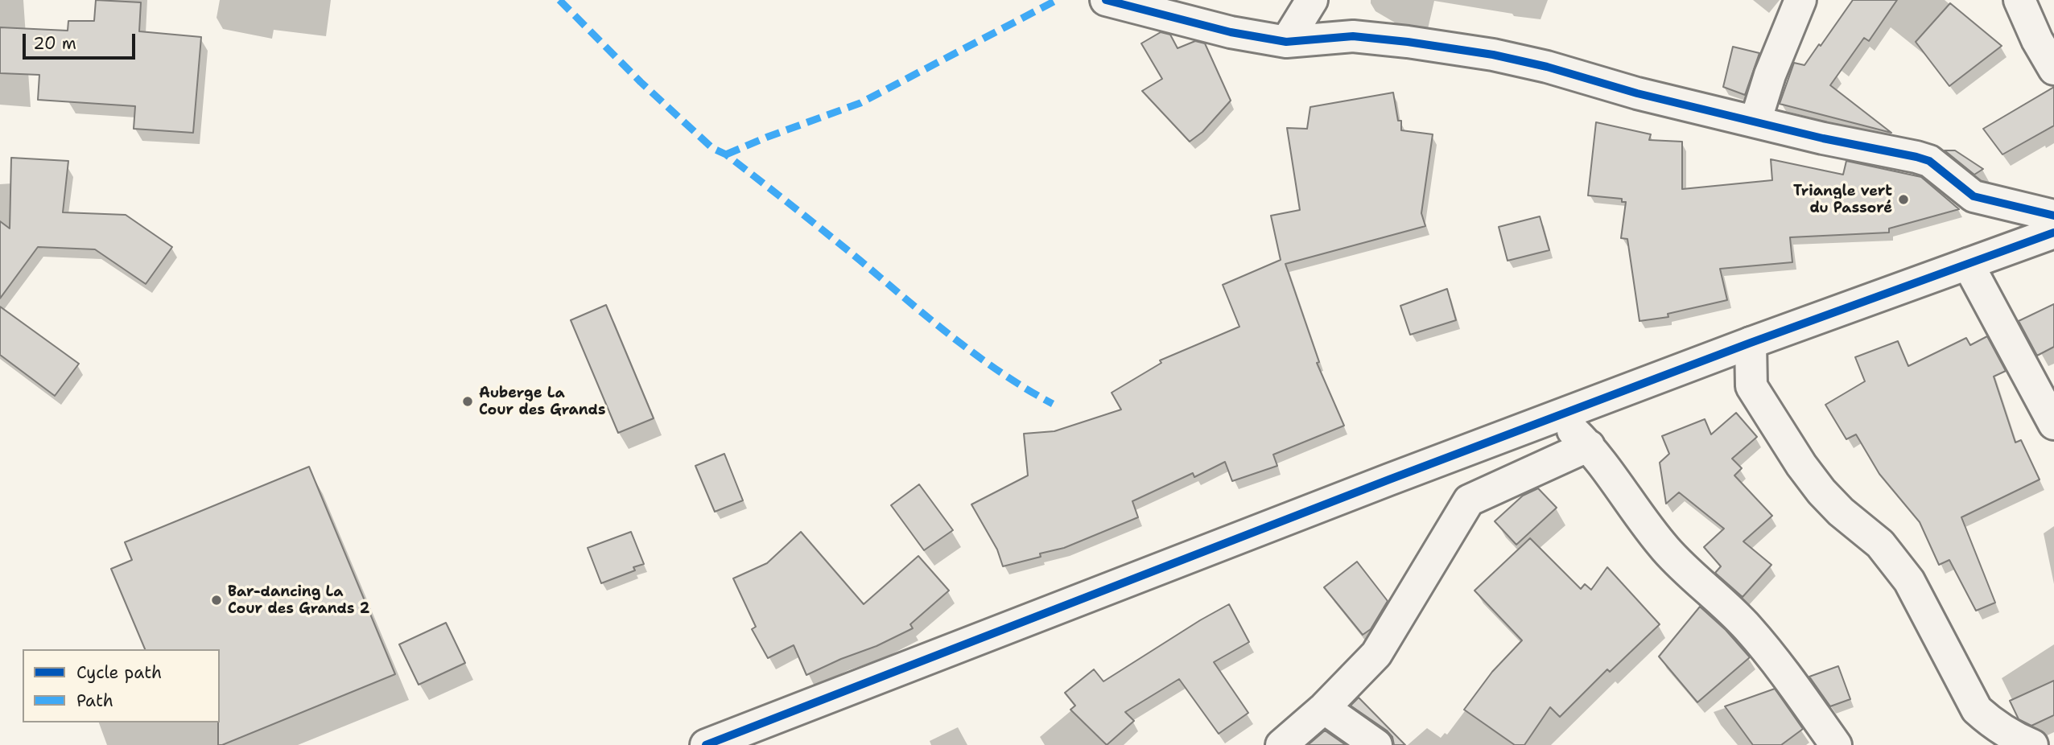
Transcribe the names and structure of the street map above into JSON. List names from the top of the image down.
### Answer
{
  "places": ["Triangle vert du Passoré", "Auberge La Cour des Grands", "Bar-dancing La Cour des Grands 2"],
  "legend": ["Cycle path", "Path"],
  "scale_bar": "20 m"
}
